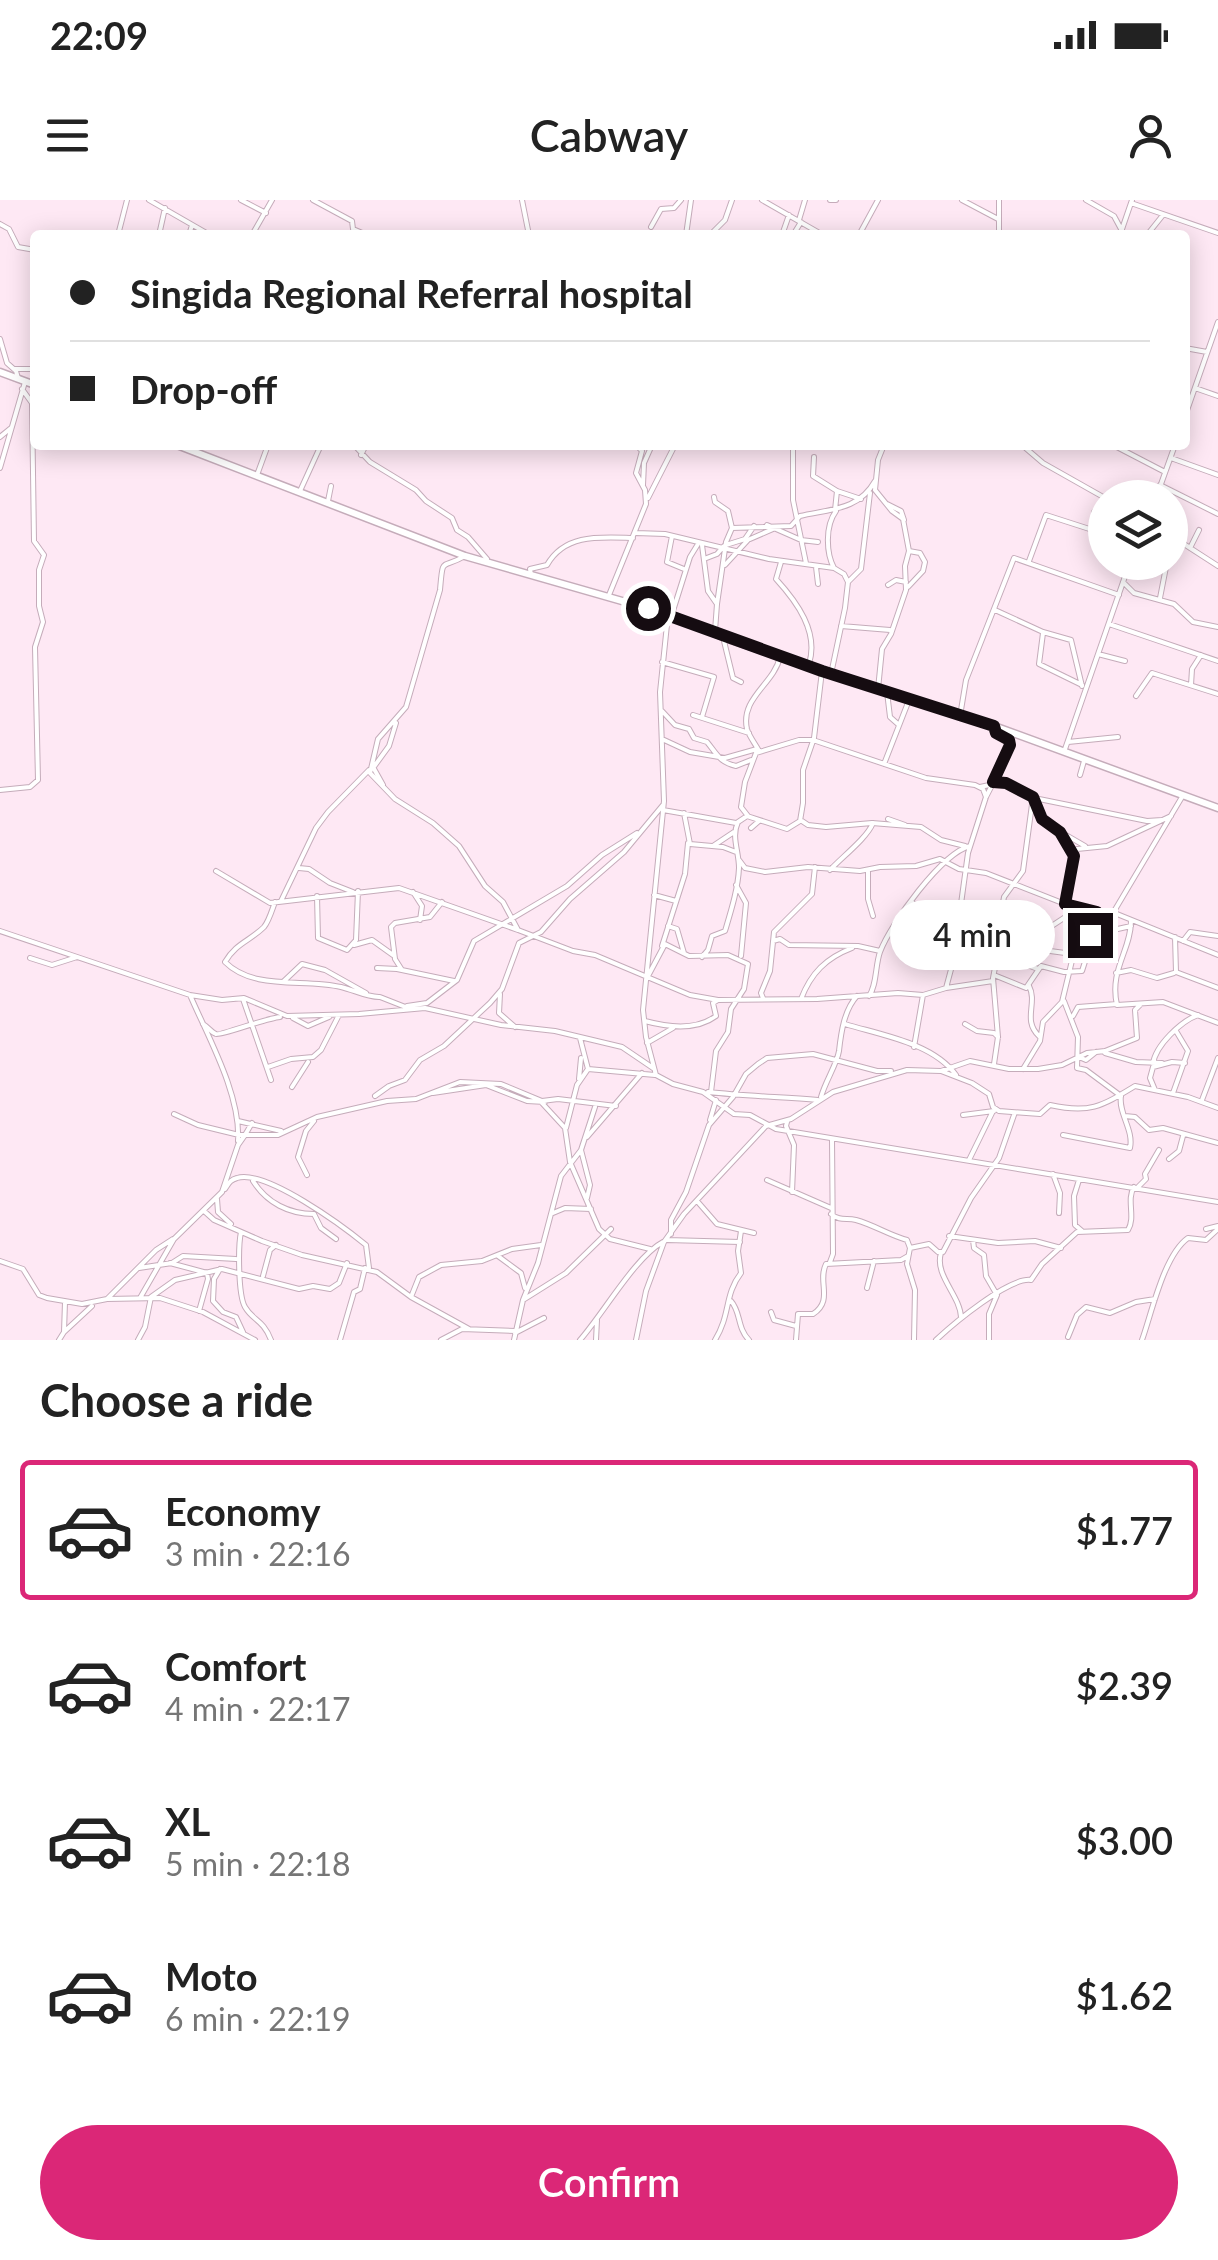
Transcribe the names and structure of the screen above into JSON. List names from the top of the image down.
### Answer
{
  "page": {
    "status": "22:09",
    "header": "Cabway",
    "banner": ["Singida Regional Referral hospital", "Drop-off"],
    "bubble": "4 min",
    "heading": "Choose a ride",
    "list": [
      {
        "name": "Economy",
        "note": "3 min · 22:16",
        "value": "$1.77"
      },
      {
        "name": "Comfort",
        "note": "4 min · 22:17",
        "value": "$2.39"
      },
      {
        "name": "XL",
        "note": "5 min · 22:18",
        "value": "$3.00"
      },
      {
        "name": "Moto",
        "note": "6 min · 22:19",
        "value": "$1.62"
      }
    ],
    "buttons": "Confirm"
  }
}
